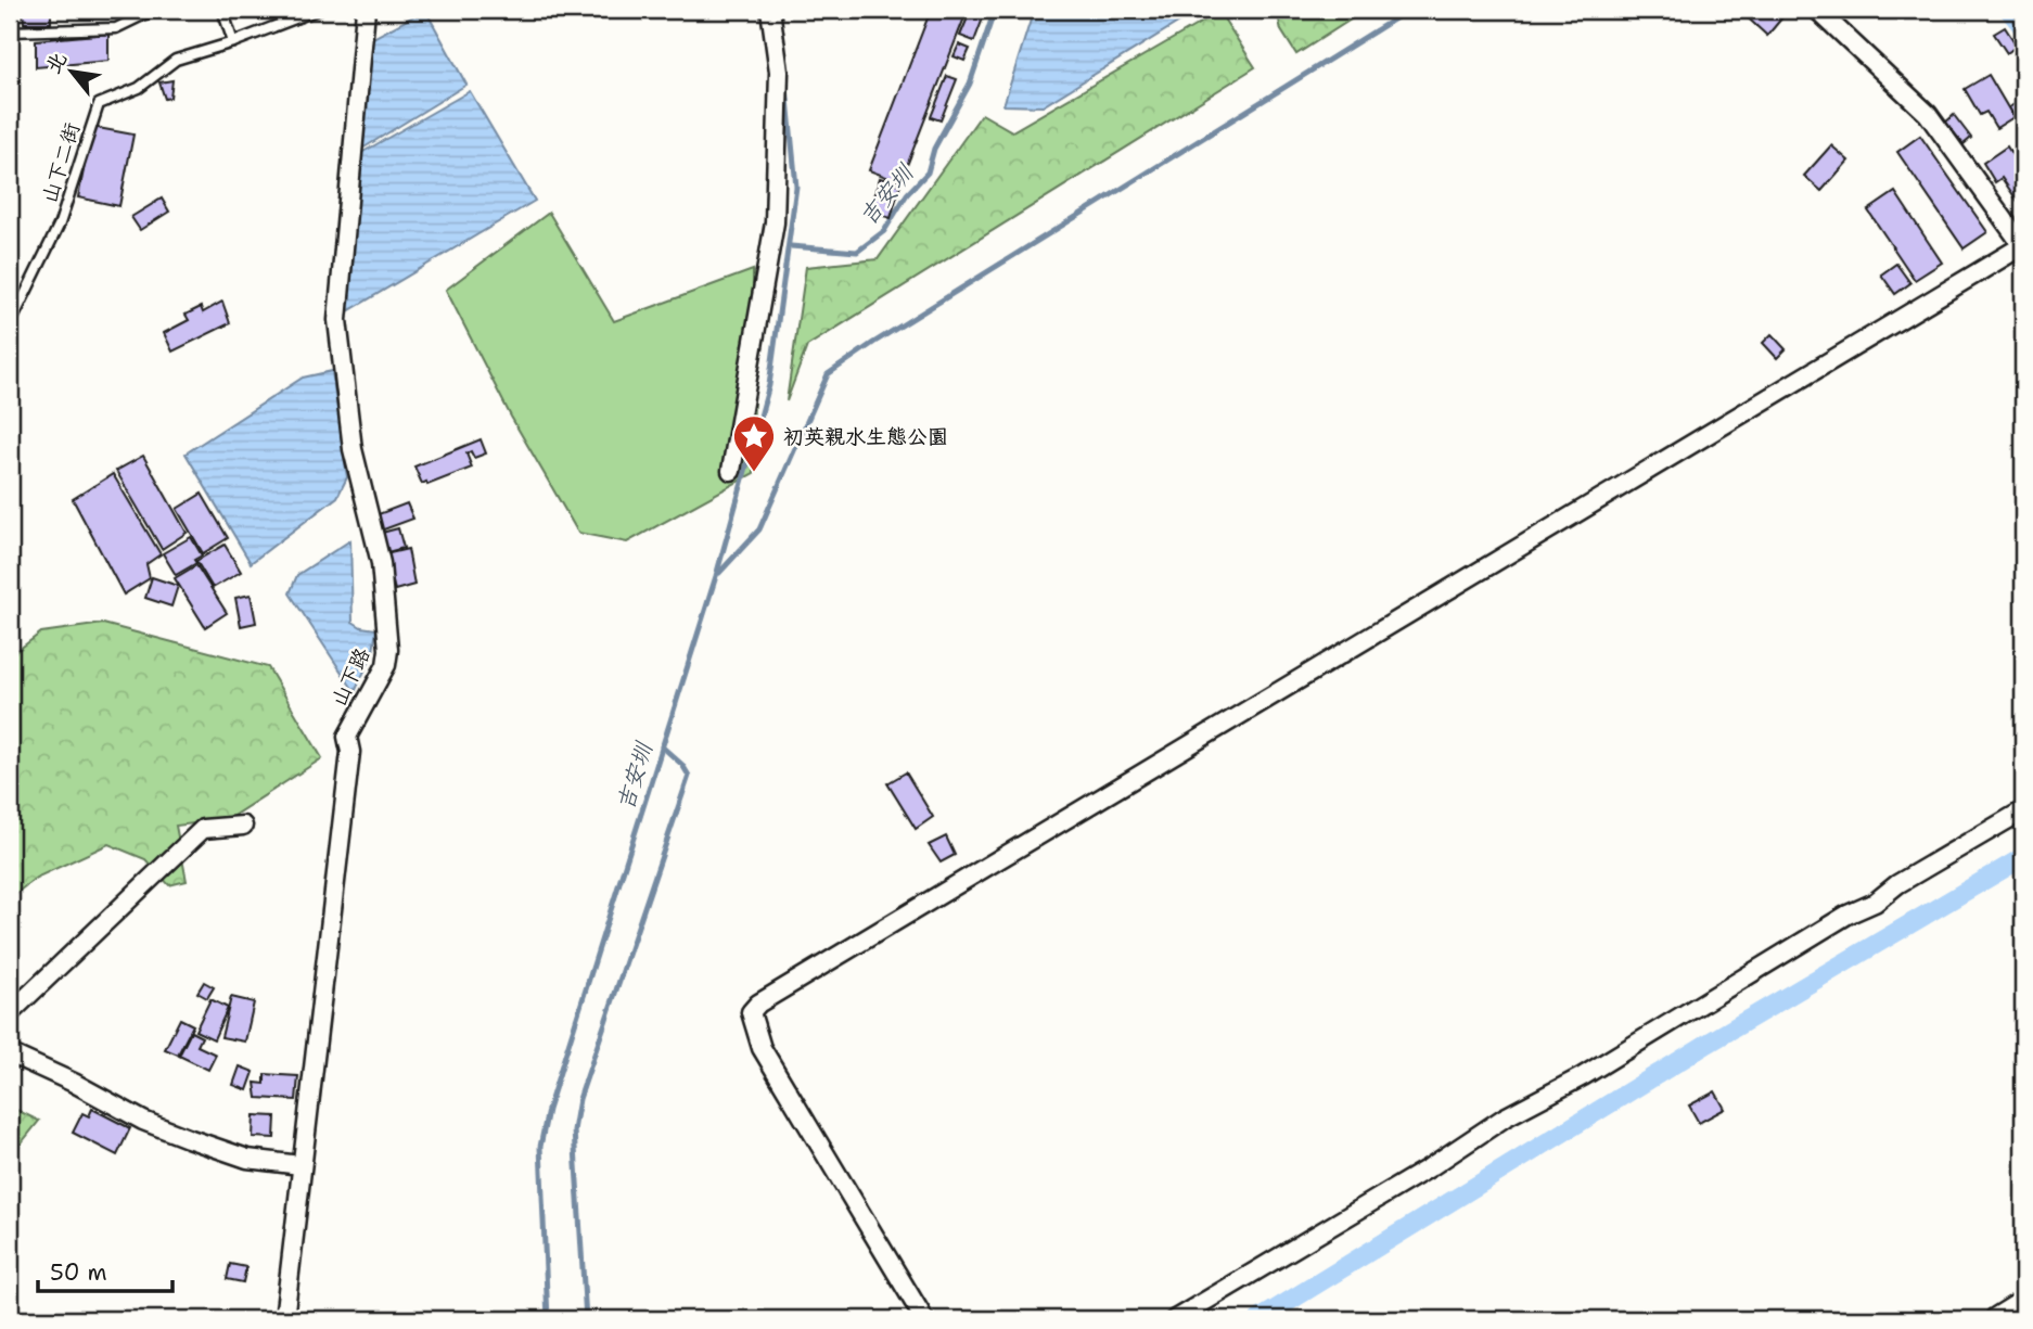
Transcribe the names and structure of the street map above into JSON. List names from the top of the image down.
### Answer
{
  "streets": {
    "street": ["山下路"],
    "lane": ["山下二街"]
  },
  "water": ["吉安圳"],
  "places": {
    "place": ["初英親水生態公園"]
  },
  "scale_bar": "50 m",
  "north": "top left"
}
